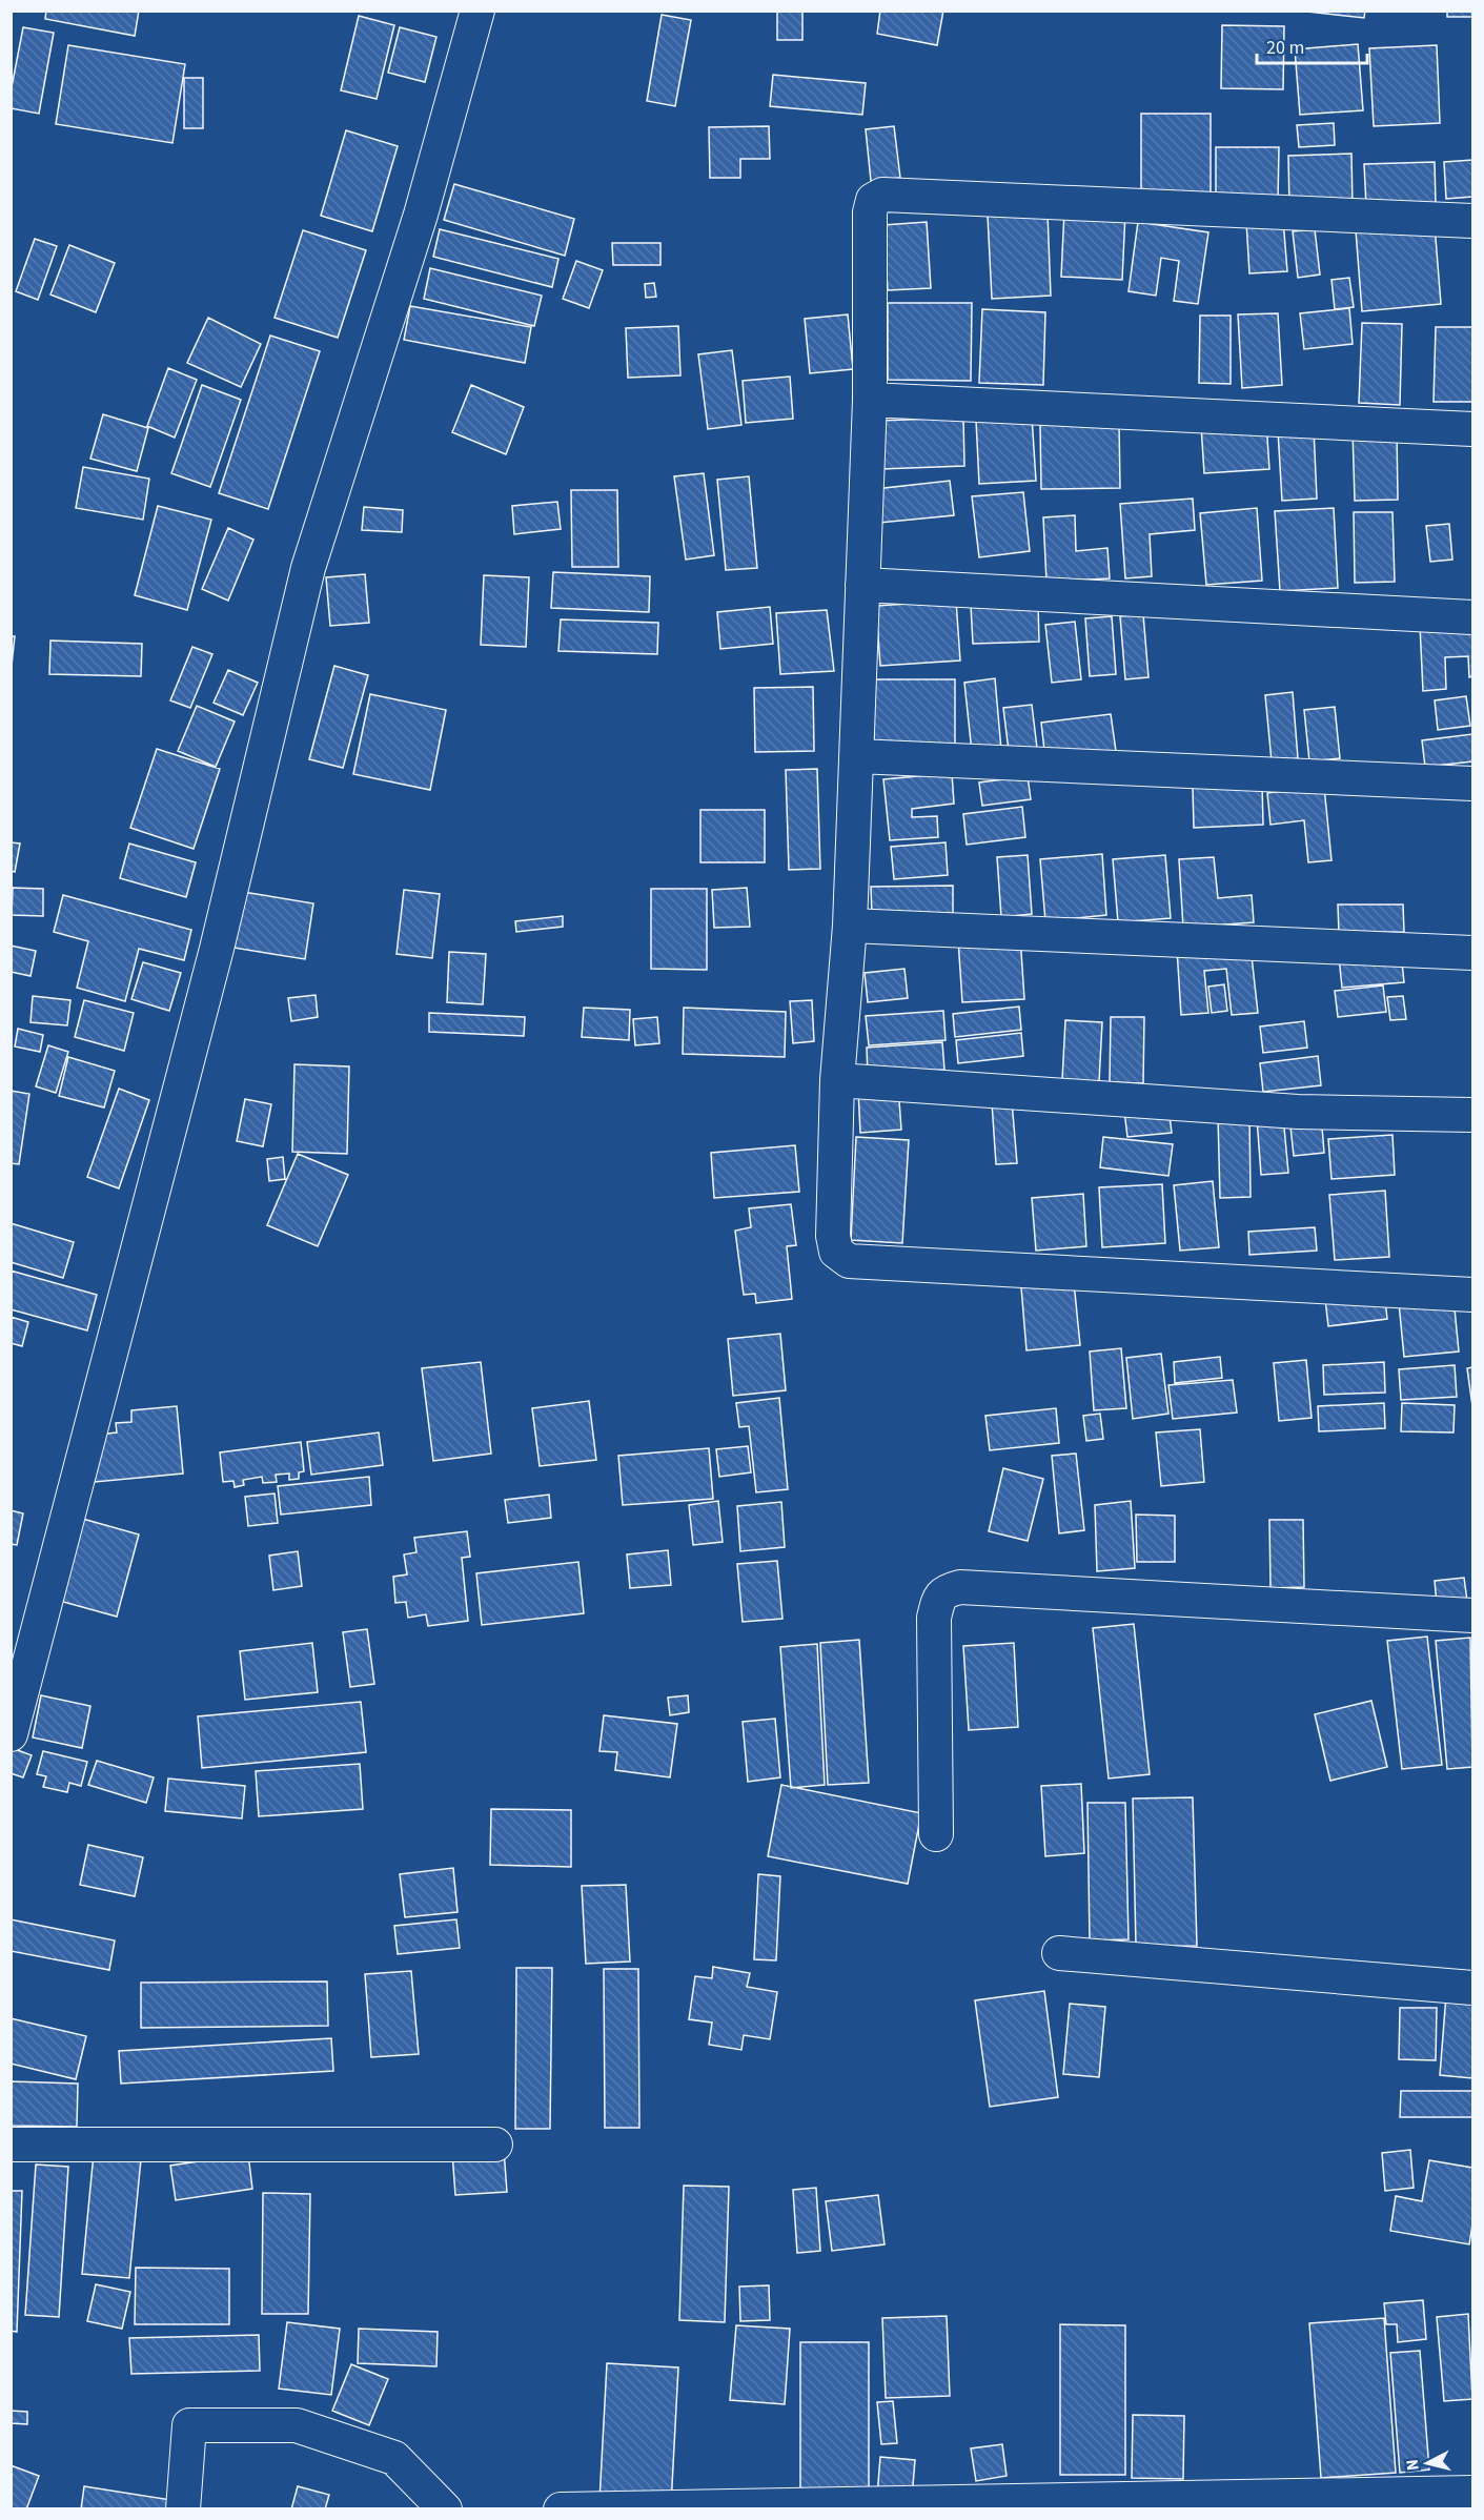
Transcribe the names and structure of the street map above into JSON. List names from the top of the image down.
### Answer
{
  "scale_bar": "20 m",
  "north": "left"
}
